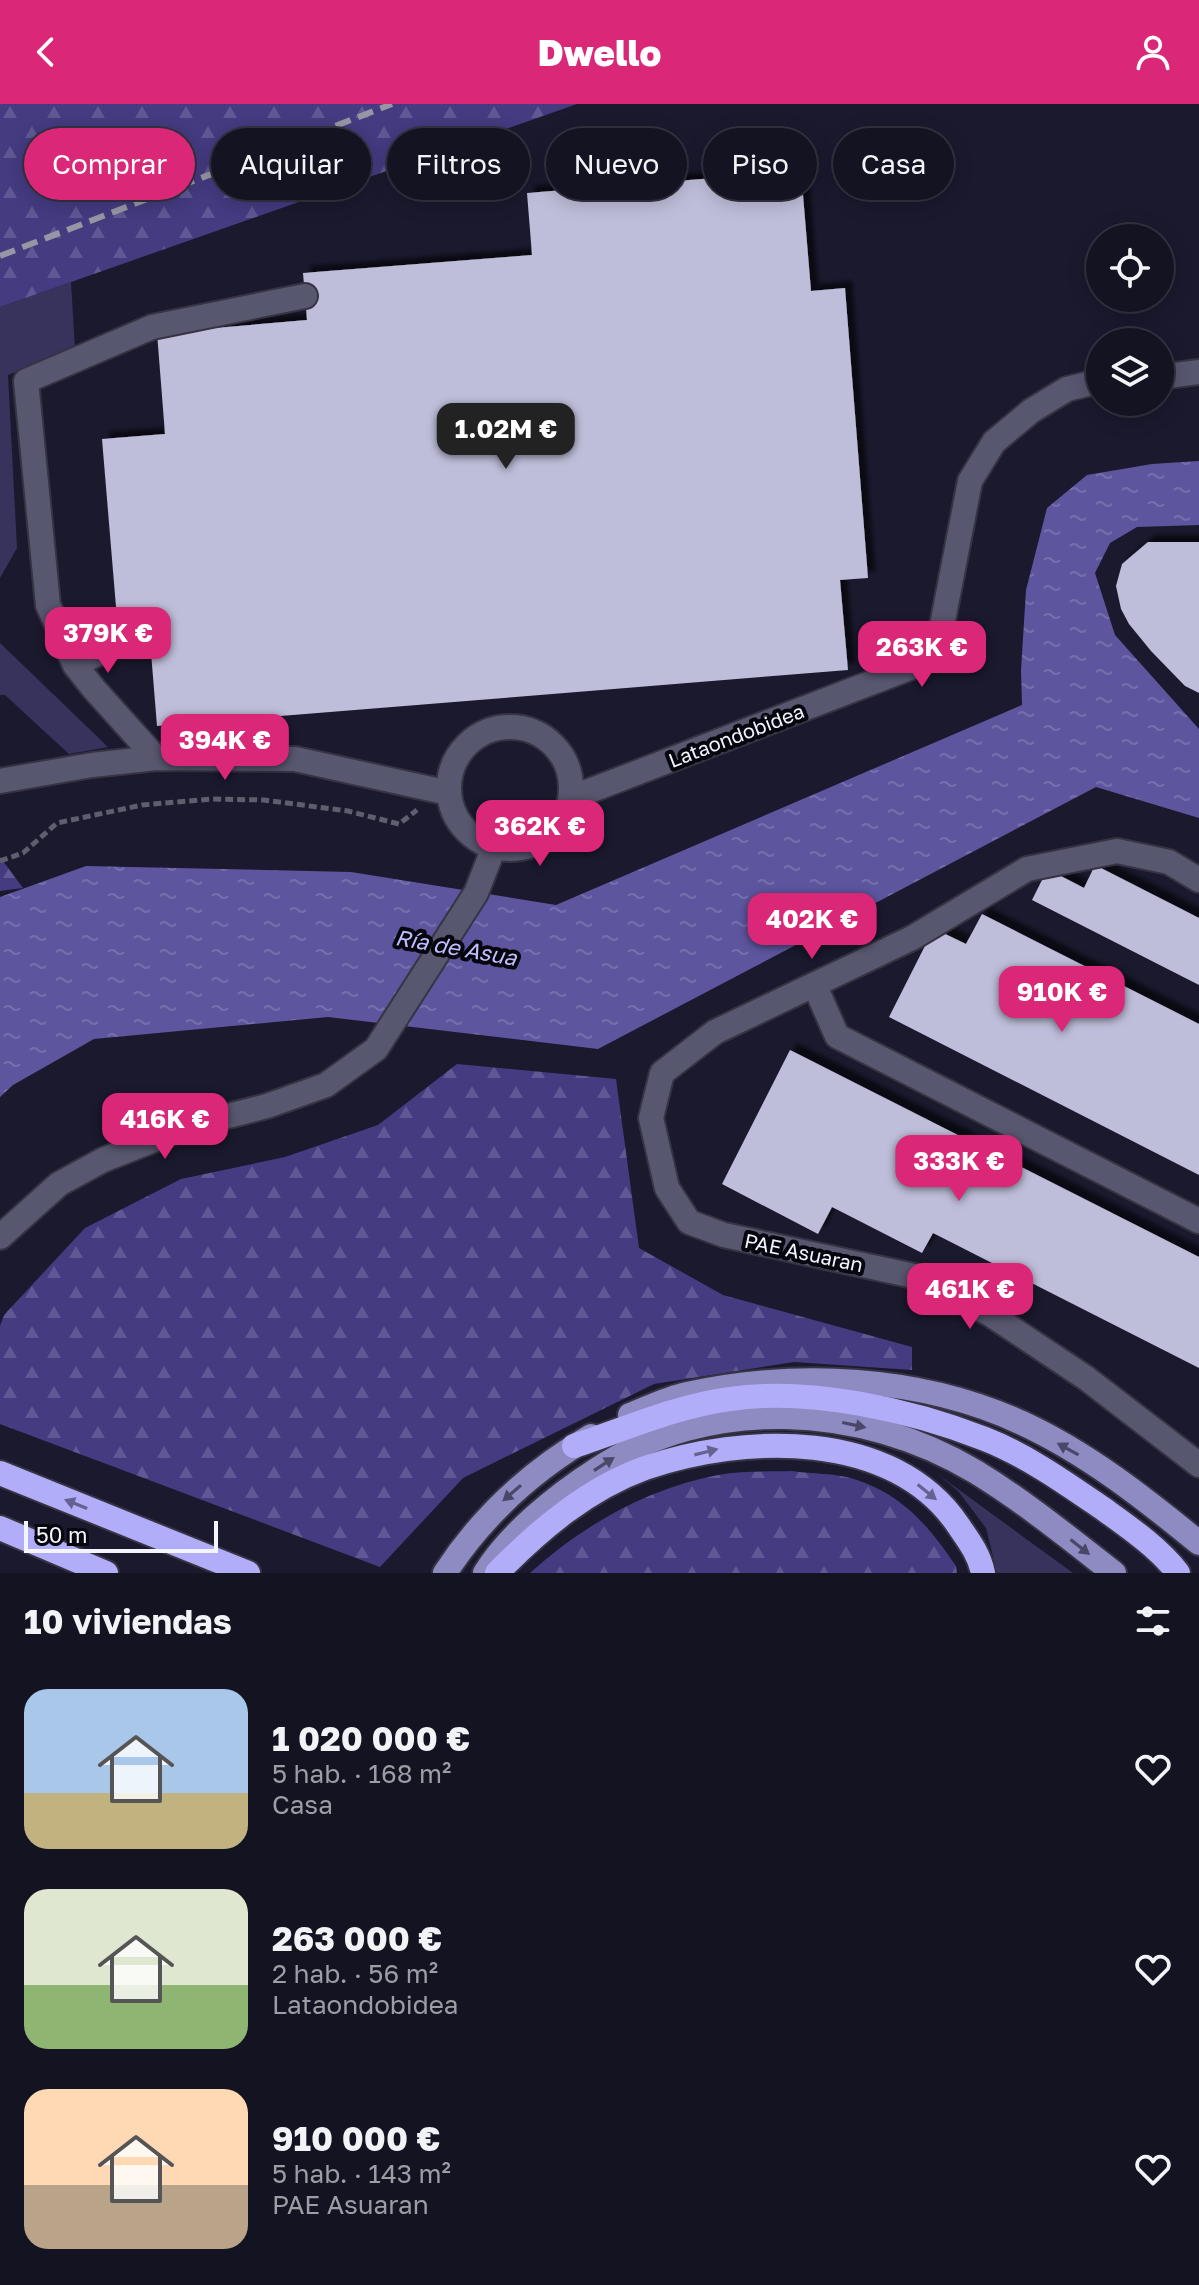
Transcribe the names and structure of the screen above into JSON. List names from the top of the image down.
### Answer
{
  "streets": {
    "street": ["Lataondobidea", "PAE Asuaran"]
  },
  "water": ["Ría de Asua"],
  "scale_bar": "50 m",
  "page": {
    "header": "Dwello",
    "chip": [
      "Comprar",
      "Alquilar",
      "Filtros",
      "Nuevo",
      "Piso",
      "Casa"
    ],
    "price": [
      "1.02M €",
      "379K €",
      "263K €",
      "394K €",
      "362K €",
      "402K €",
      "910K €",
      "416K €",
      "333K €",
      "461K €"
    ],
    "scale": "50 m",
    "heading": "10 viviendas",
    "list": [
      {
        "name": "1 020 000 €",
        "note": "5 hab. · 168 m² · Casa"
      },
      {
        "name": "263 000 €",
        "note": "2 hab. · 56 m² · Lataondobidea"
      },
      {
        "name": "910 000 €",
        "note": "5 hab. · 143 m² · PAE Asuaran"
      }
    ]
  }
}
